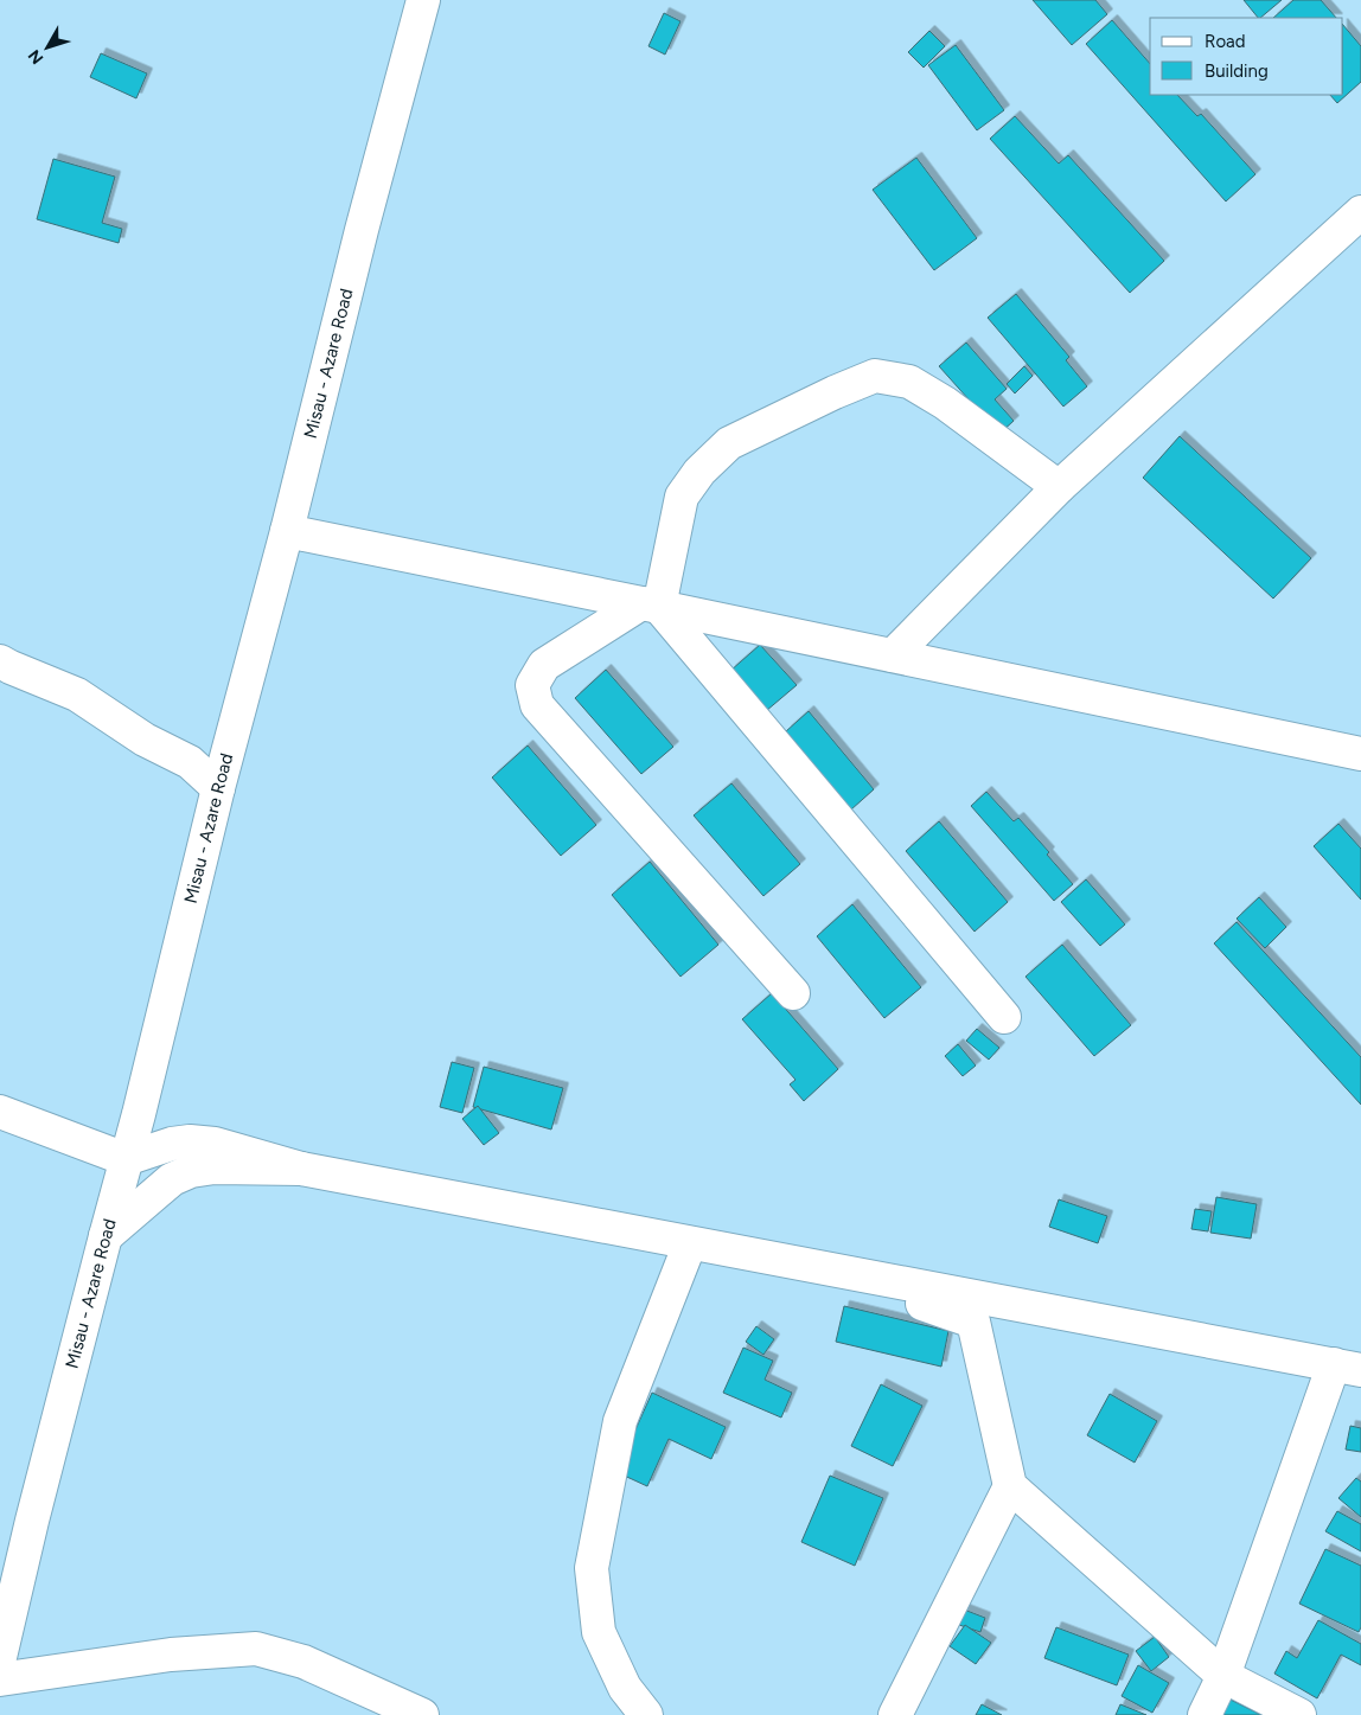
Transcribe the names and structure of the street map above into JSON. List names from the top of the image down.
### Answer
{
  "streets": {
    "street": ["Misau - Azare Road"]
  },
  "legend": ["Road", "Building"],
  "north": "bottom left"
}
